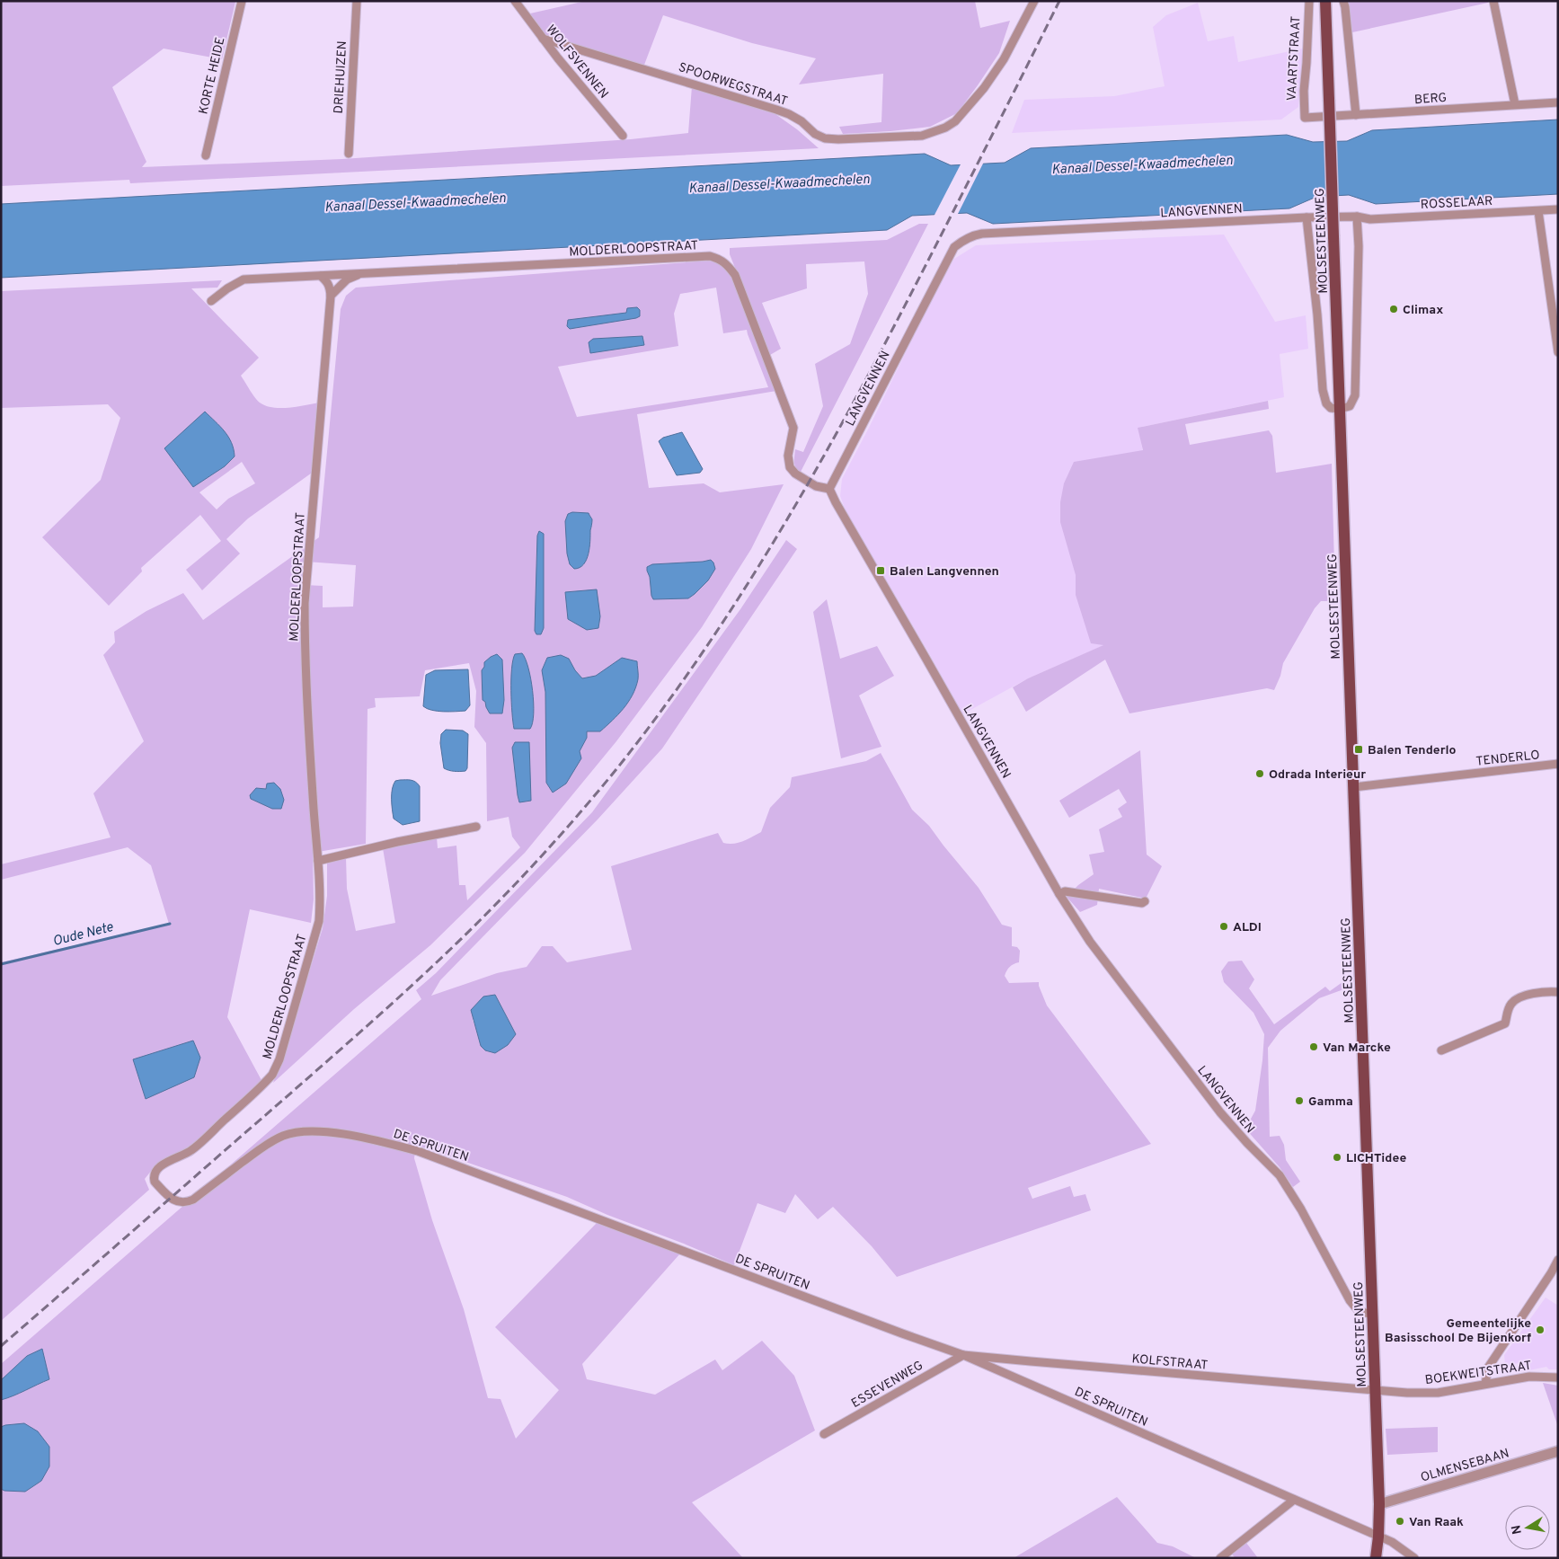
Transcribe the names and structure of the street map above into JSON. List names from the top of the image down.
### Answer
{
  "streets": {
    "main road": ["MOLSESTEENWEG"],
    "street": [
      "VAARTSTRAAT",
      "WOLFSVENNEN",
      "KORTE HEIDE",
      "DRIEHUIZEN",
      "SPOORWEGSTRAAT",
      "BERG",
      "ROSSELAAR",
      "LANGVENNEN",
      "MOLDERLOOPSTRAAT",
      "TENDERLO",
      "DE SPRUITEN",
      "KOLFSTRAAT",
      "BOEKWEITSTRAAT",
      "ESSEVENWEG",
      "OLMENSEBAAN"
    ]
  },
  "crossings": [
    ["VAARTSTRAAT", "BERG"],
    ["WOLFSVENNEN", "SPOORWEGSTRAAT"],
    ["ROSSELAAR", "LANGVENNEN"],
    ["LANGVENNEN", "MOLSESTEENWEG"],
    ["LANGVENNEN", "MOLDERLOOPSTRAAT"],
    ["MOLSESTEENWEG", "TENDERLO"],
    ["MOLSESTEENWEG", "DE SPRUITEN"],
    ["MOLSESTEENWEG", "KOLFSTRAAT"],
    ["MOLSESTEENWEG", "BOEKWEITSTRAAT"],
    ["MOLSESTEENWEG", "OLMENSEBAAN"],
    ["MOLDERLOOPSTRAAT", "DE SPRUITEN"],
    ["DE SPRUITEN", "KOLFSTRAAT"],
    ["DE SPRUITEN", "ESSEVENWEG"],
    ["KOLFSTRAAT", "BOEKWEITSTRAAT"],
    ["KOLFSTRAAT", "ESSEVENWEG"]
  ],
  "water": ["Kanaal Dessel-Kwaadmechelen", "Oude Nete"],
  "places": {
    "other": [
      "Climax",
      "Odrada Interieur",
      "ALDI",
      "Van Marcke",
      "Gamma",
      "LICHTidee",
      "Gemeentelijke Basisschool De Bijenkorf",
      "Van Raak"
    ],
    "transit": ["Balen Langvennen", "Balen Tenderlo"]
  },
  "north": "left"
}
